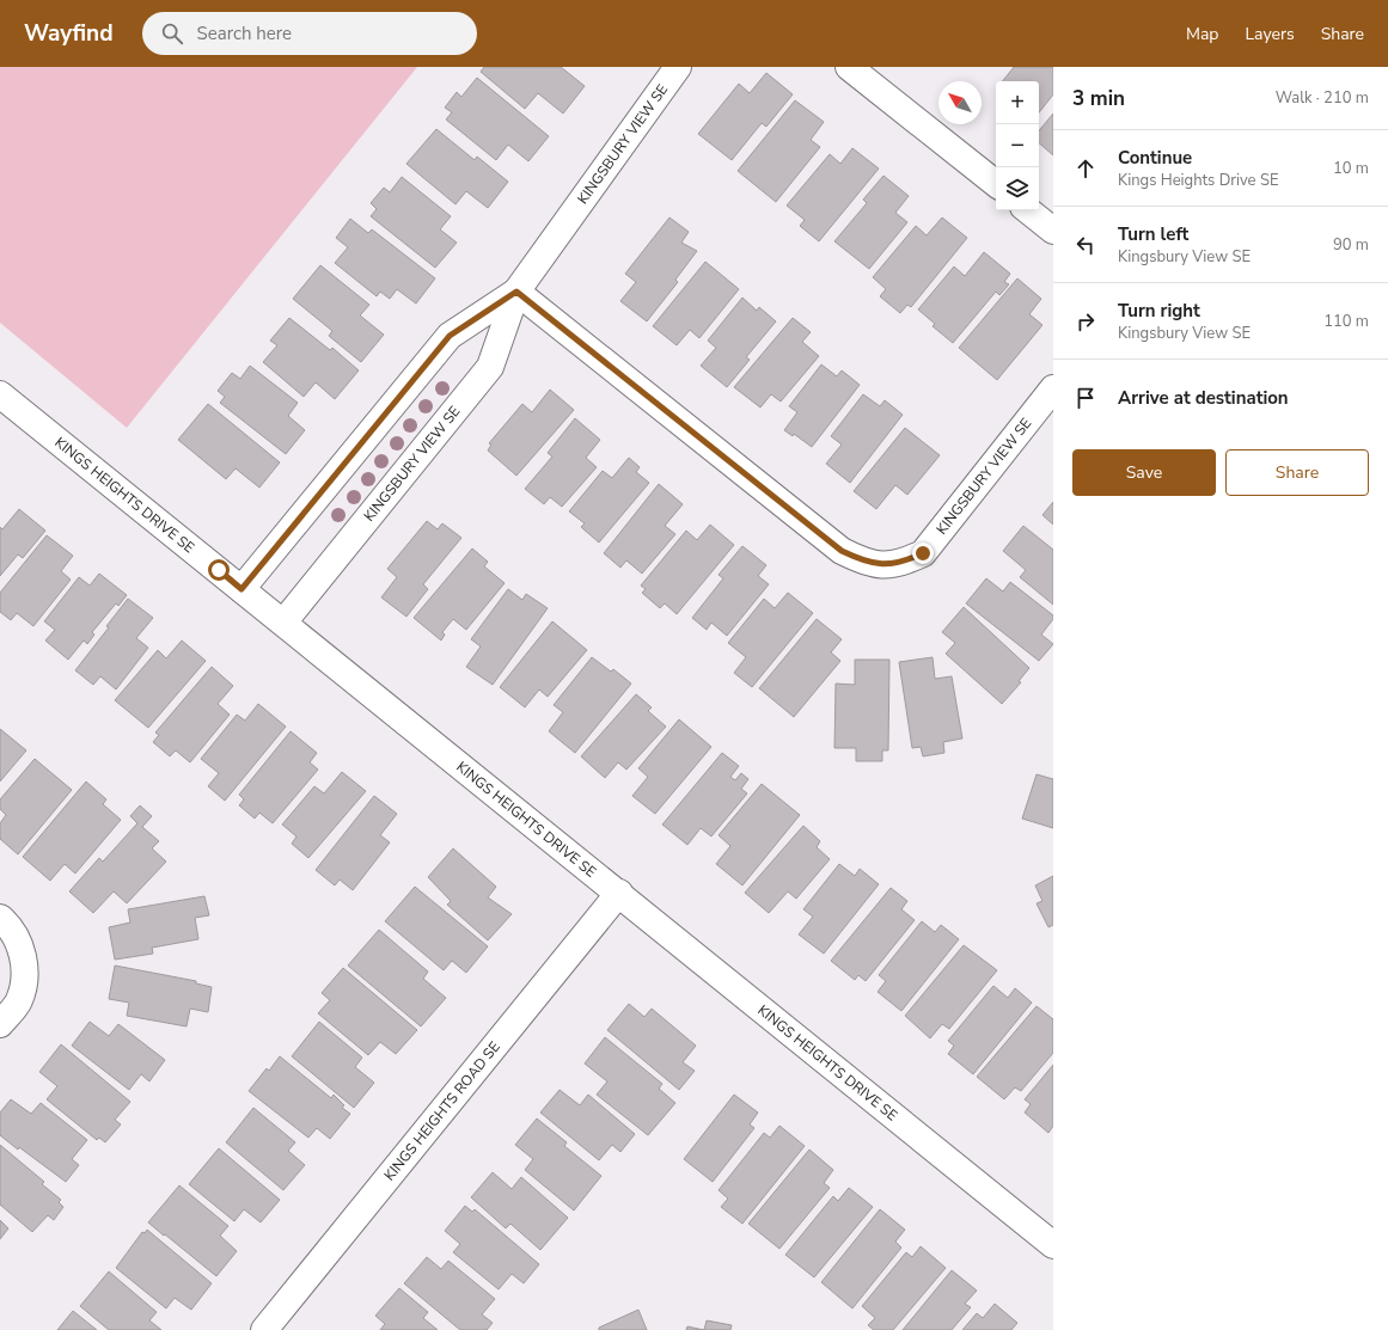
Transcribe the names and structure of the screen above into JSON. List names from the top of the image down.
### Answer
{
  "streets": {
    "street": ["KINGSBURY VIEW SE", "KINGS HEIGHTS DRIVE SE", "KINGS HEIGHTS ROAD SE"]
  },
  "crossings": [
    ["KINGSBURY VIEW SE", "KINGS HEIGHTS DRIVE SE"],
    ["KINGS HEIGHTS DRIVE SE", "KINGS HEIGHTS ROAD SE"]
  ],
  "north": "top left",
  "page": {
    "header": "Wayfind",
    "search": "Search here",
    "nav": ["Map", "Layers", "Share"],
    "heading": ["3 min", "Walk · 210 m"],
    "map_buttons": ["+", "−"],
    "list": [
      ["Continue", "Kings Heights Drive SE", "10 m"],
      ["Turn left", "Kingsbury View SE", "90 m"],
      ["Turn right", "Kingsbury View SE", "110 m"],
      "Arrive at destination"
    ],
    "buttons": ["Save", "Share"]
  }
}
